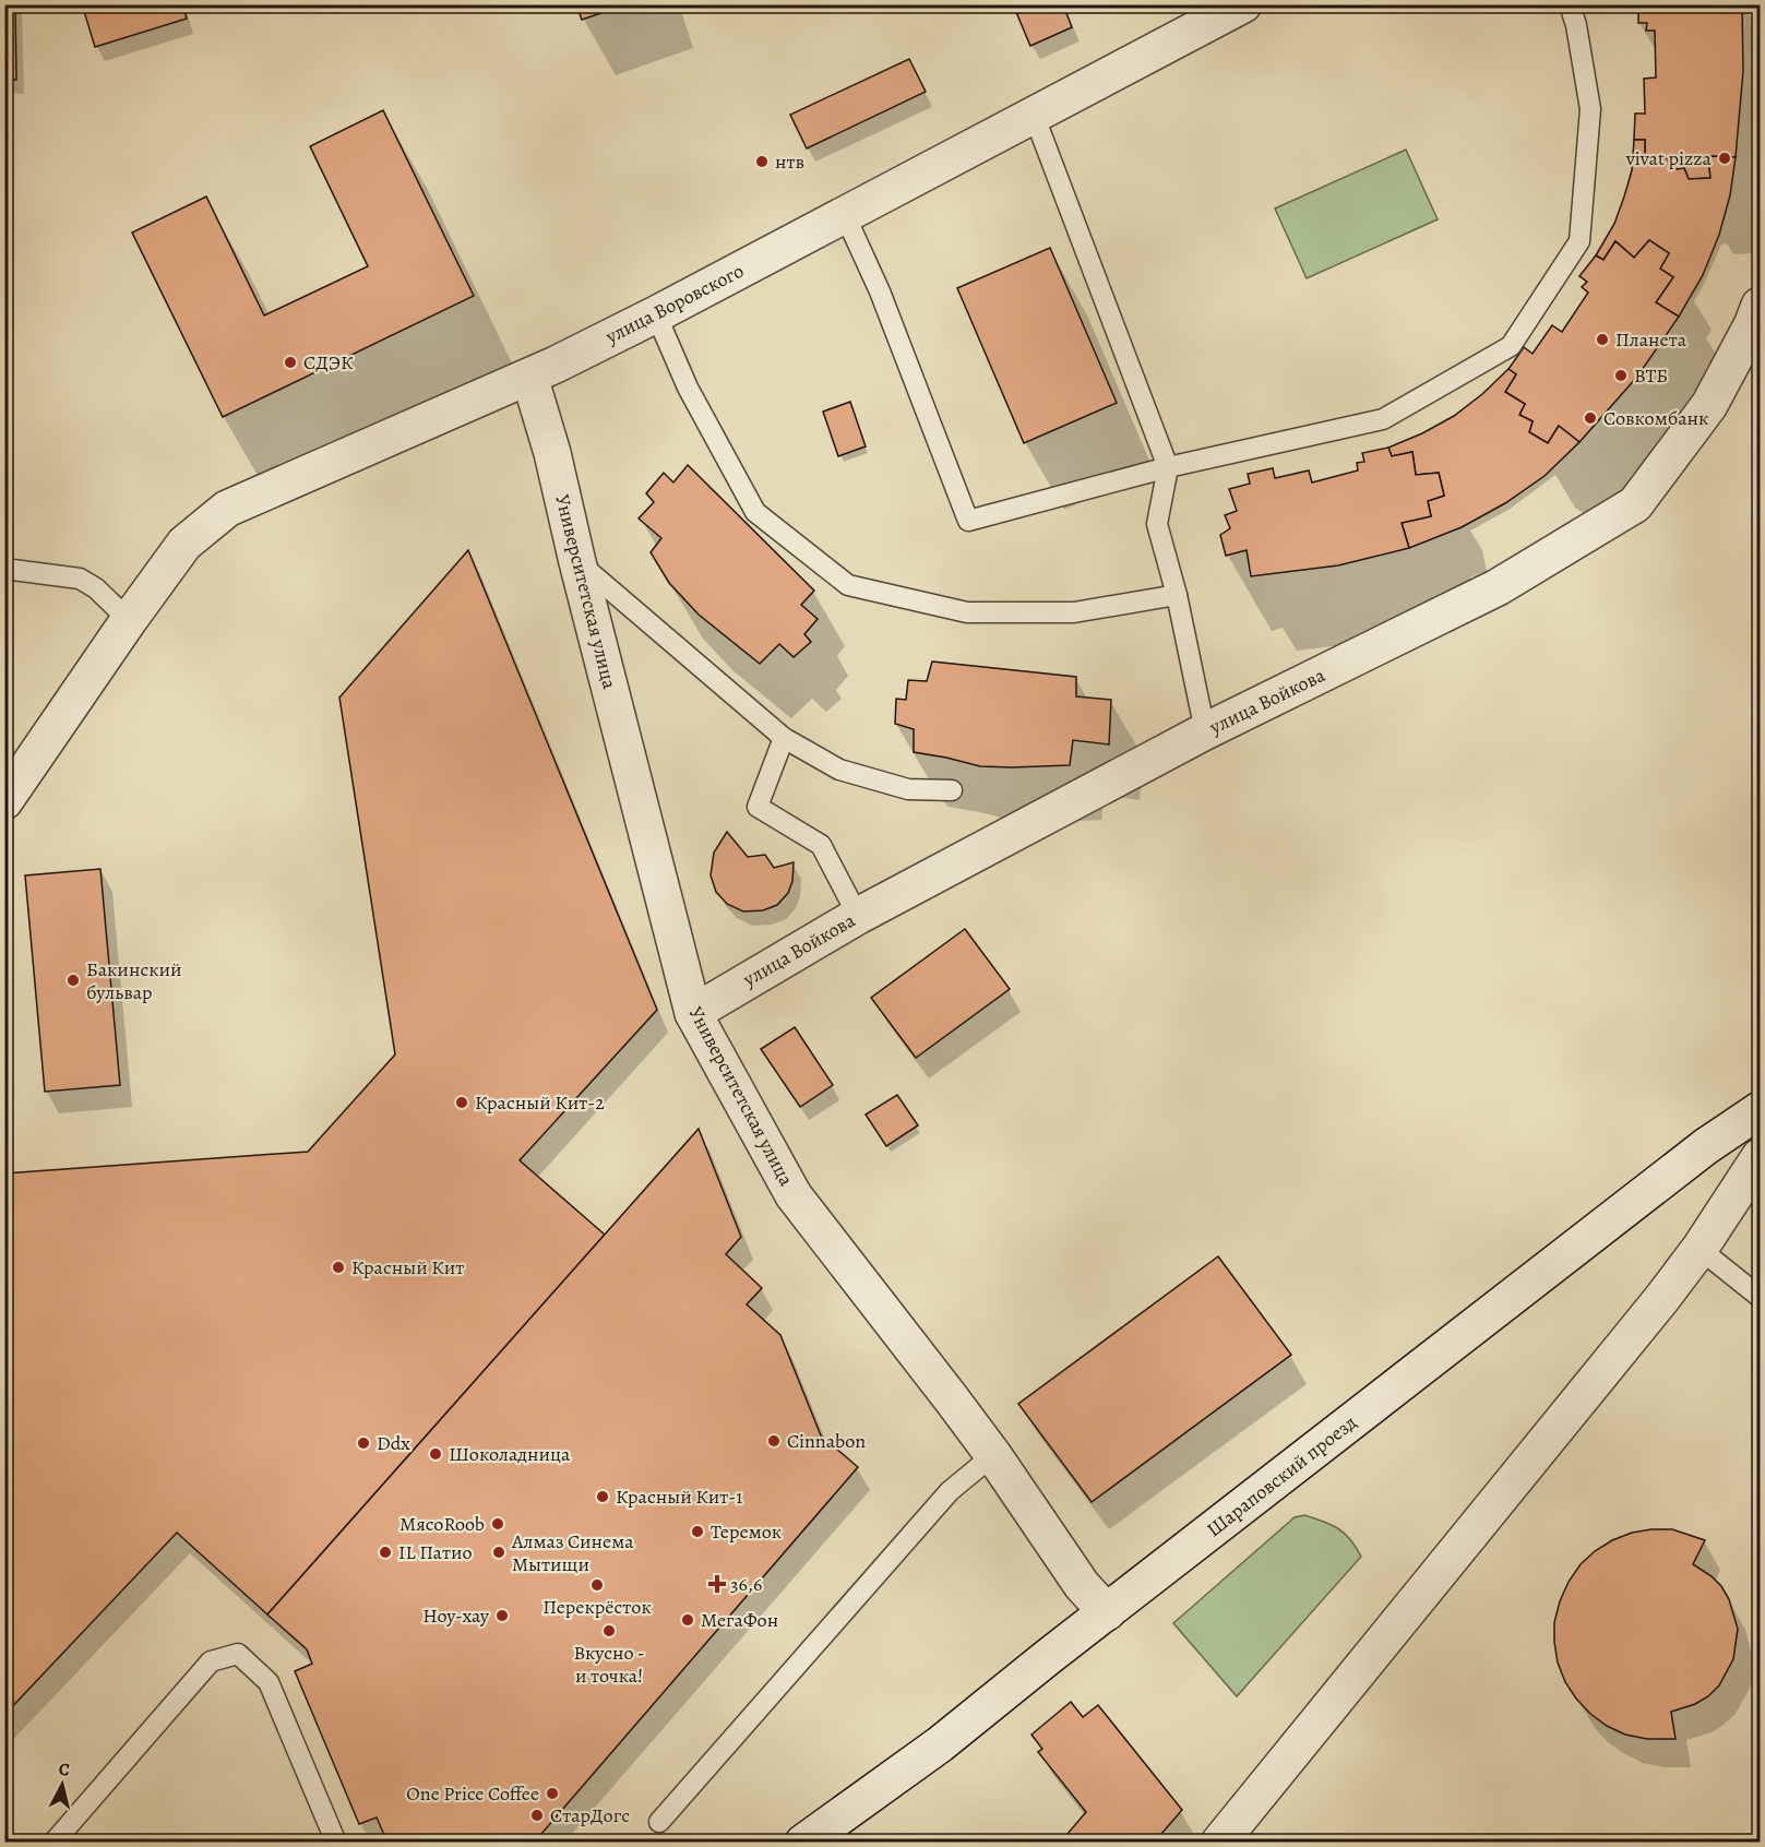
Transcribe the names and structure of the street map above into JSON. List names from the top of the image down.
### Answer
{
  "streets": {
    "street": [
      "улица Воровского",
      "Университетская улица",
      "улица Войкова",
      "Шараповский проезд"
    ]
  },
  "crossings": [
    ["улица Воровского", "Университетская улица"],
    ["Университетская улица", "улица Войкова"],
    ["Университетская улица", "Шараповский проезд"]
  ],
  "places": {
    "other": [
      "vivat pizza",
      "нтв",
      "Планета",
      "СДЭК",
      "ВТБ",
      "Совкомбанк",
      "Бакинский бульвар",
      "Красный Кит-2",
      "Красный Кит",
      "Cinnabon",
      "Ddx",
      "Шоколадница",
      "Красный Кит-1",
      "МясоRoob",
      "Теремок",
      "IL Патио",
      "Алмаз Синема Мытищи",
      "Перекрёсток",
      "Ноу-хау",
      "МегаФон",
      "Вкусно - и точка!",
      "One Price Coffee",
      "СтарДогс"
    ],
    "health": ["36,6"]
  },
  "north": "top"
}
